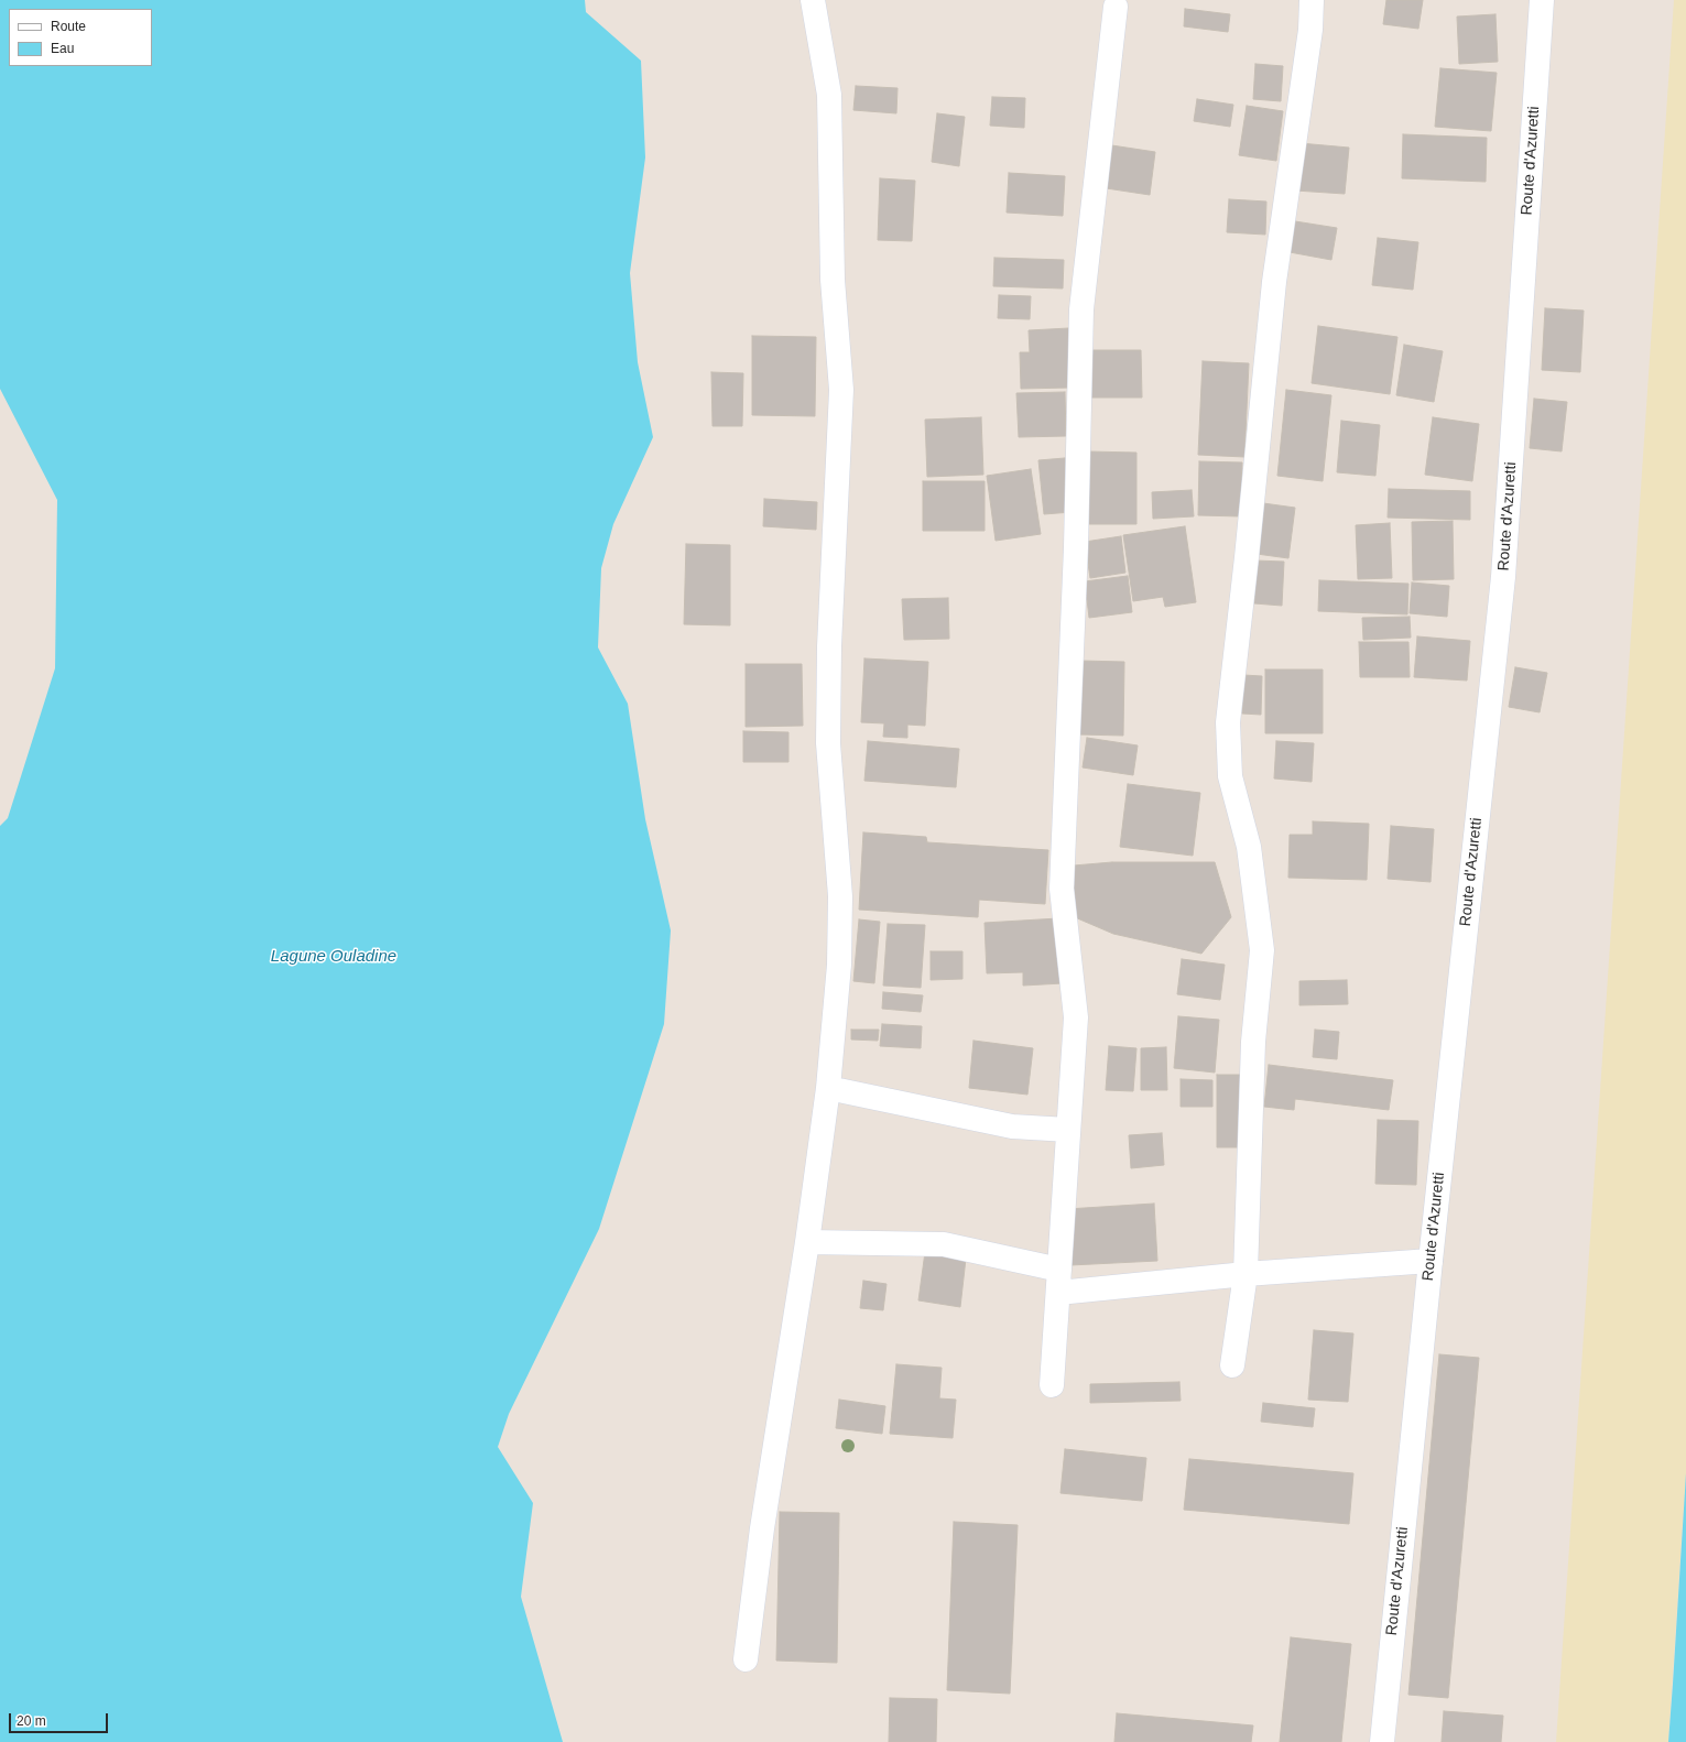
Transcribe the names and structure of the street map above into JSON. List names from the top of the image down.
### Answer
{
  "streets": {
    "street": ["Route d'Azuretti"]
  },
  "water": ["Lagune Ouladine"],
  "legend": ["Route", "Eau"],
  "scale_bar": "20 m"
}
